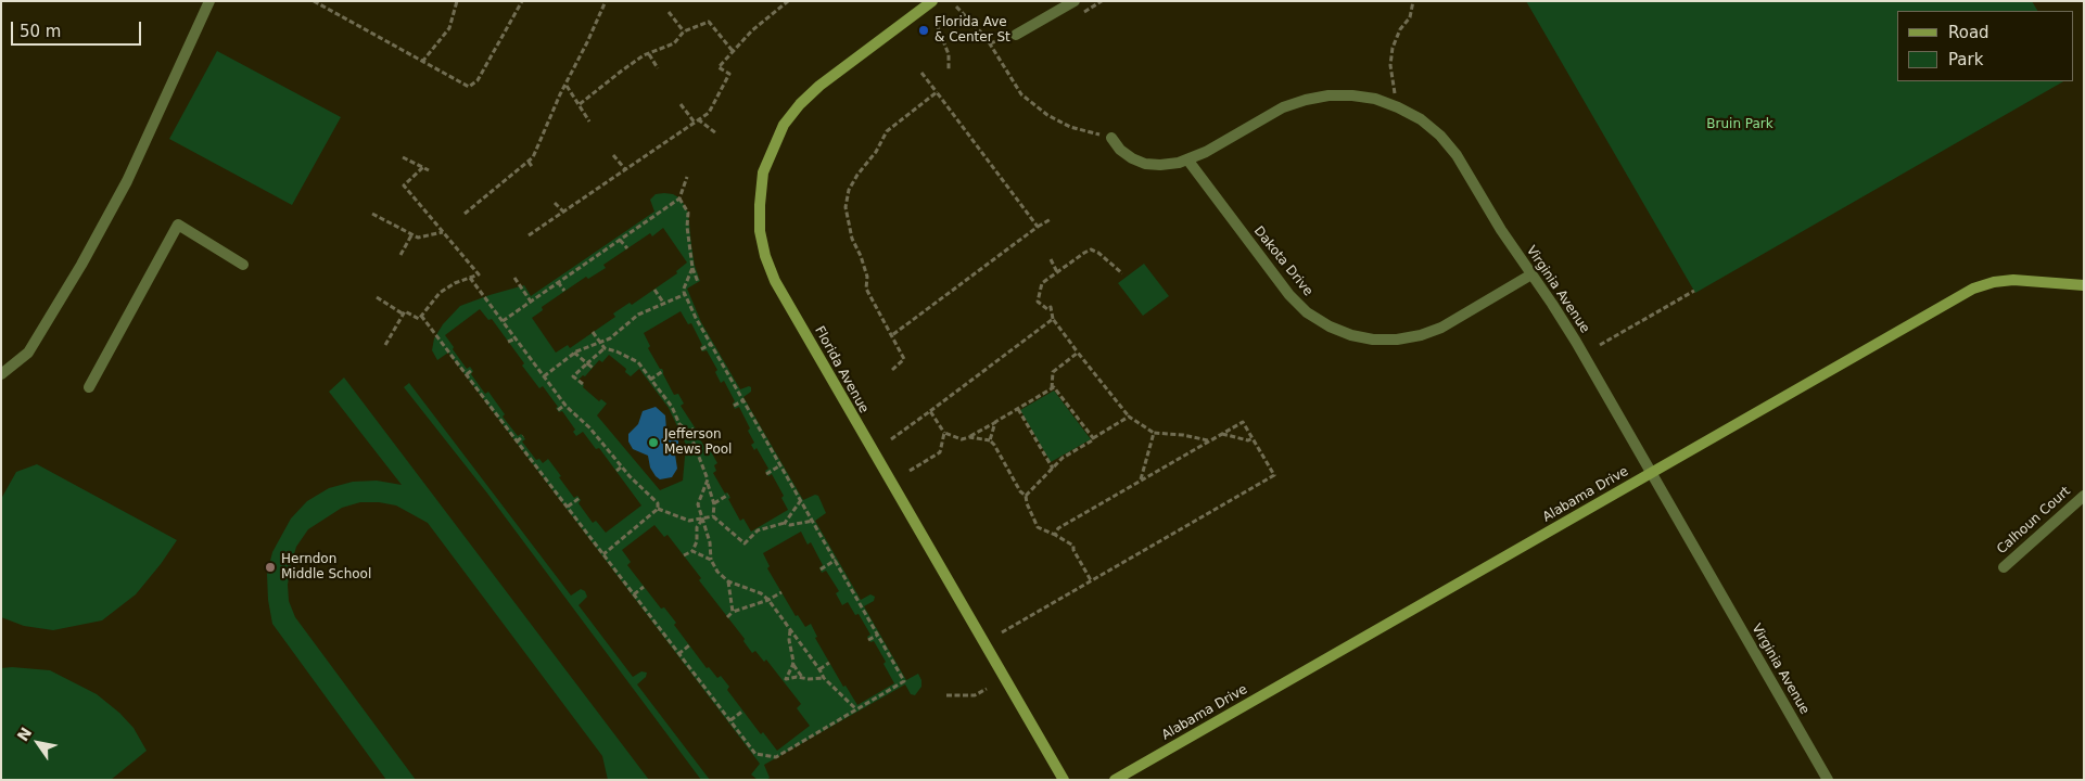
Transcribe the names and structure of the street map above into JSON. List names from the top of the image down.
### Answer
{
  "streets": {
    "street": [
      "Dakota Drive",
      "Virginia Avenue",
      "Florida Avenue",
      "Alabama Drive",
      "Calhoun Court"
    ]
  },
  "crossings": [
    ["Dakota Drive", "Virginia Avenue"],
    ["Virginia Avenue", "Alabama Drive"]
  ],
  "parks": ["Bruin Park"],
  "places": ["Florida Ave & Center St", "Jefferson Mews Pool", "Herndon Middle School"],
  "legend": ["Road", "Park"],
  "scale_bar": "50 m",
  "north": "top left"
}
